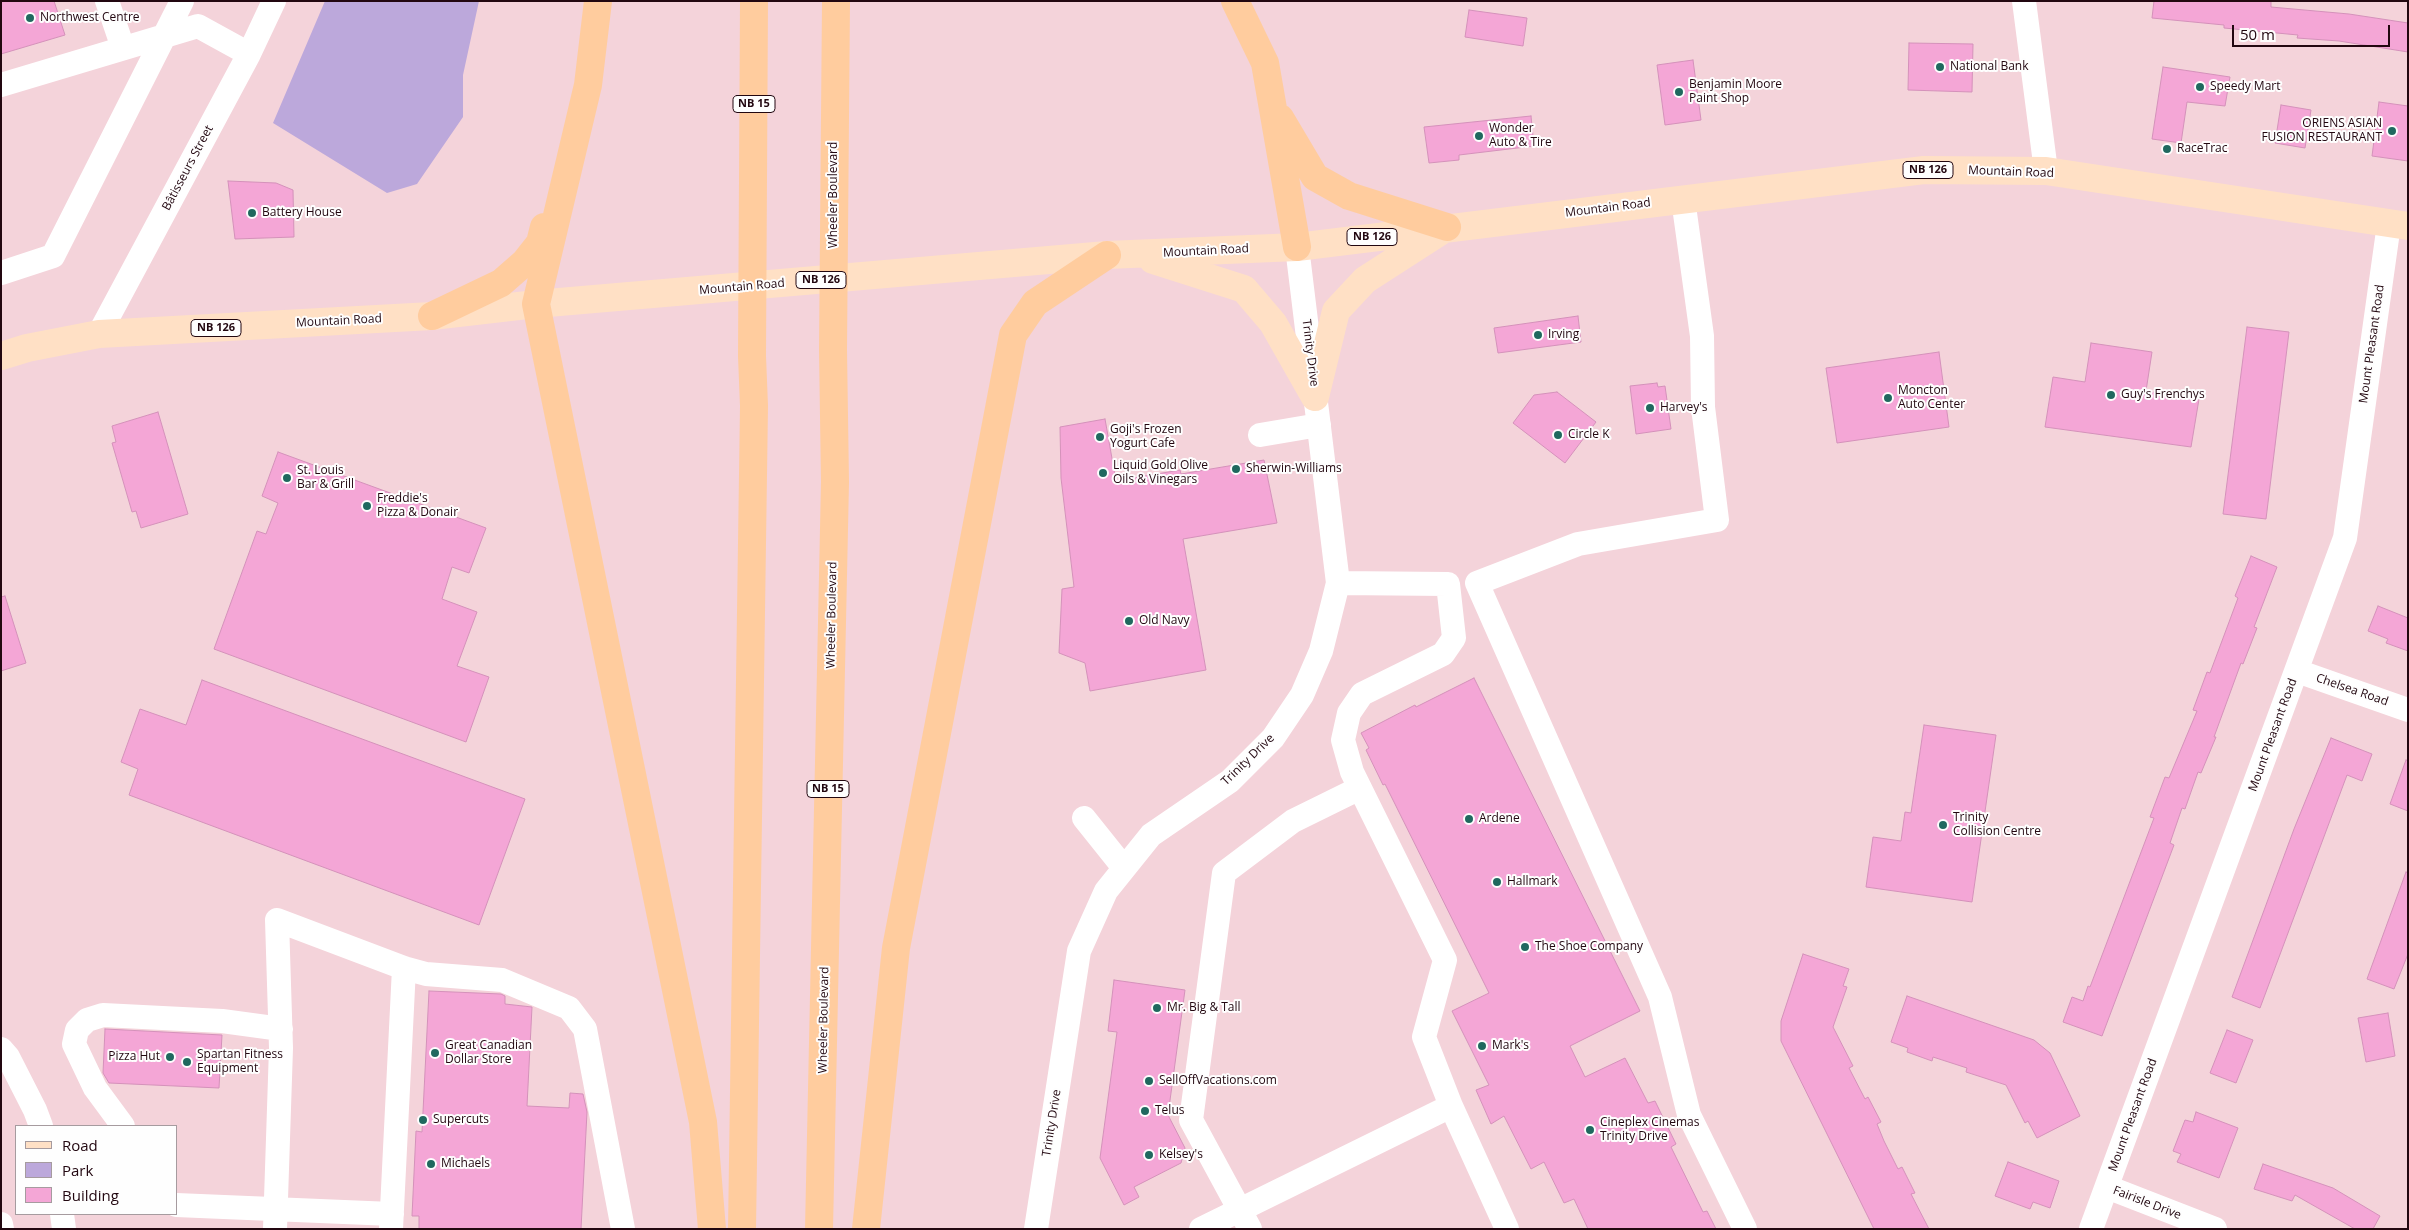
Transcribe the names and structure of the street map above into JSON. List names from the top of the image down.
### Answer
{
  "streets": {
    "highway": ["NB 15", "Wheeler Boulevard"],
    "main road": ["NB 126", "Mountain Road"],
    "street": [
      "Bâtisseurs Street",
      "Mount Pleasant Road",
      "Trinity Drive",
      "Chelsea Road",
      "Fairisle Drive"
    ]
  },
  "crossings": [
    ["Bâtisseurs Street", "Mountain Road"],
    ["Mountain Road", "Mount Pleasant Road"],
    ["Mountain Road", "Trinity Drive"],
    ["Mount Pleasant Road", "Chelsea Road"],
    ["Mount Pleasant Road", "Fairisle Drive"]
  ],
  "places": [
    "Northwest Centre",
    "National Bank",
    "Speedy Mart",
    "Benjamin Moore Paint Shop",
    "ORIENS ASIAN FUSION RESTAURANT",
    "Wonder Auto & Tire",
    "RaceTrac",
    "Battery House",
    "Irving",
    "Guy's Frenchys",
    "Moncton Auto Center",
    "Harvey's",
    "Circle K",
    "Goji's Frozen Yogurt Cafe",
    "Sherwin-Williams",
    "Liquid Gold Olive Oils & Vinegars",
    "St. Louis Bar & Grill",
    "Freddie's Pizza & Donair",
    "Old Navy",
    "Ardene",
    "Trinity Collision Centre",
    "Hallmark",
    "The Shoe Company",
    "Mr. Big & Tall",
    "Mark's",
    "Great Canadian Dollar Store",
    "Pizza Hut",
    "Spartan Fitness Equipment",
    "SellOffVacations.com",
    "Telus",
    "Supercuts",
    "Cineplex Cinemas Trinity Drive",
    "Kelsey's",
    "Michaels"
  ],
  "legend": ["Road", "Park", "Building"],
  "scale_bar": "50 m"
}
